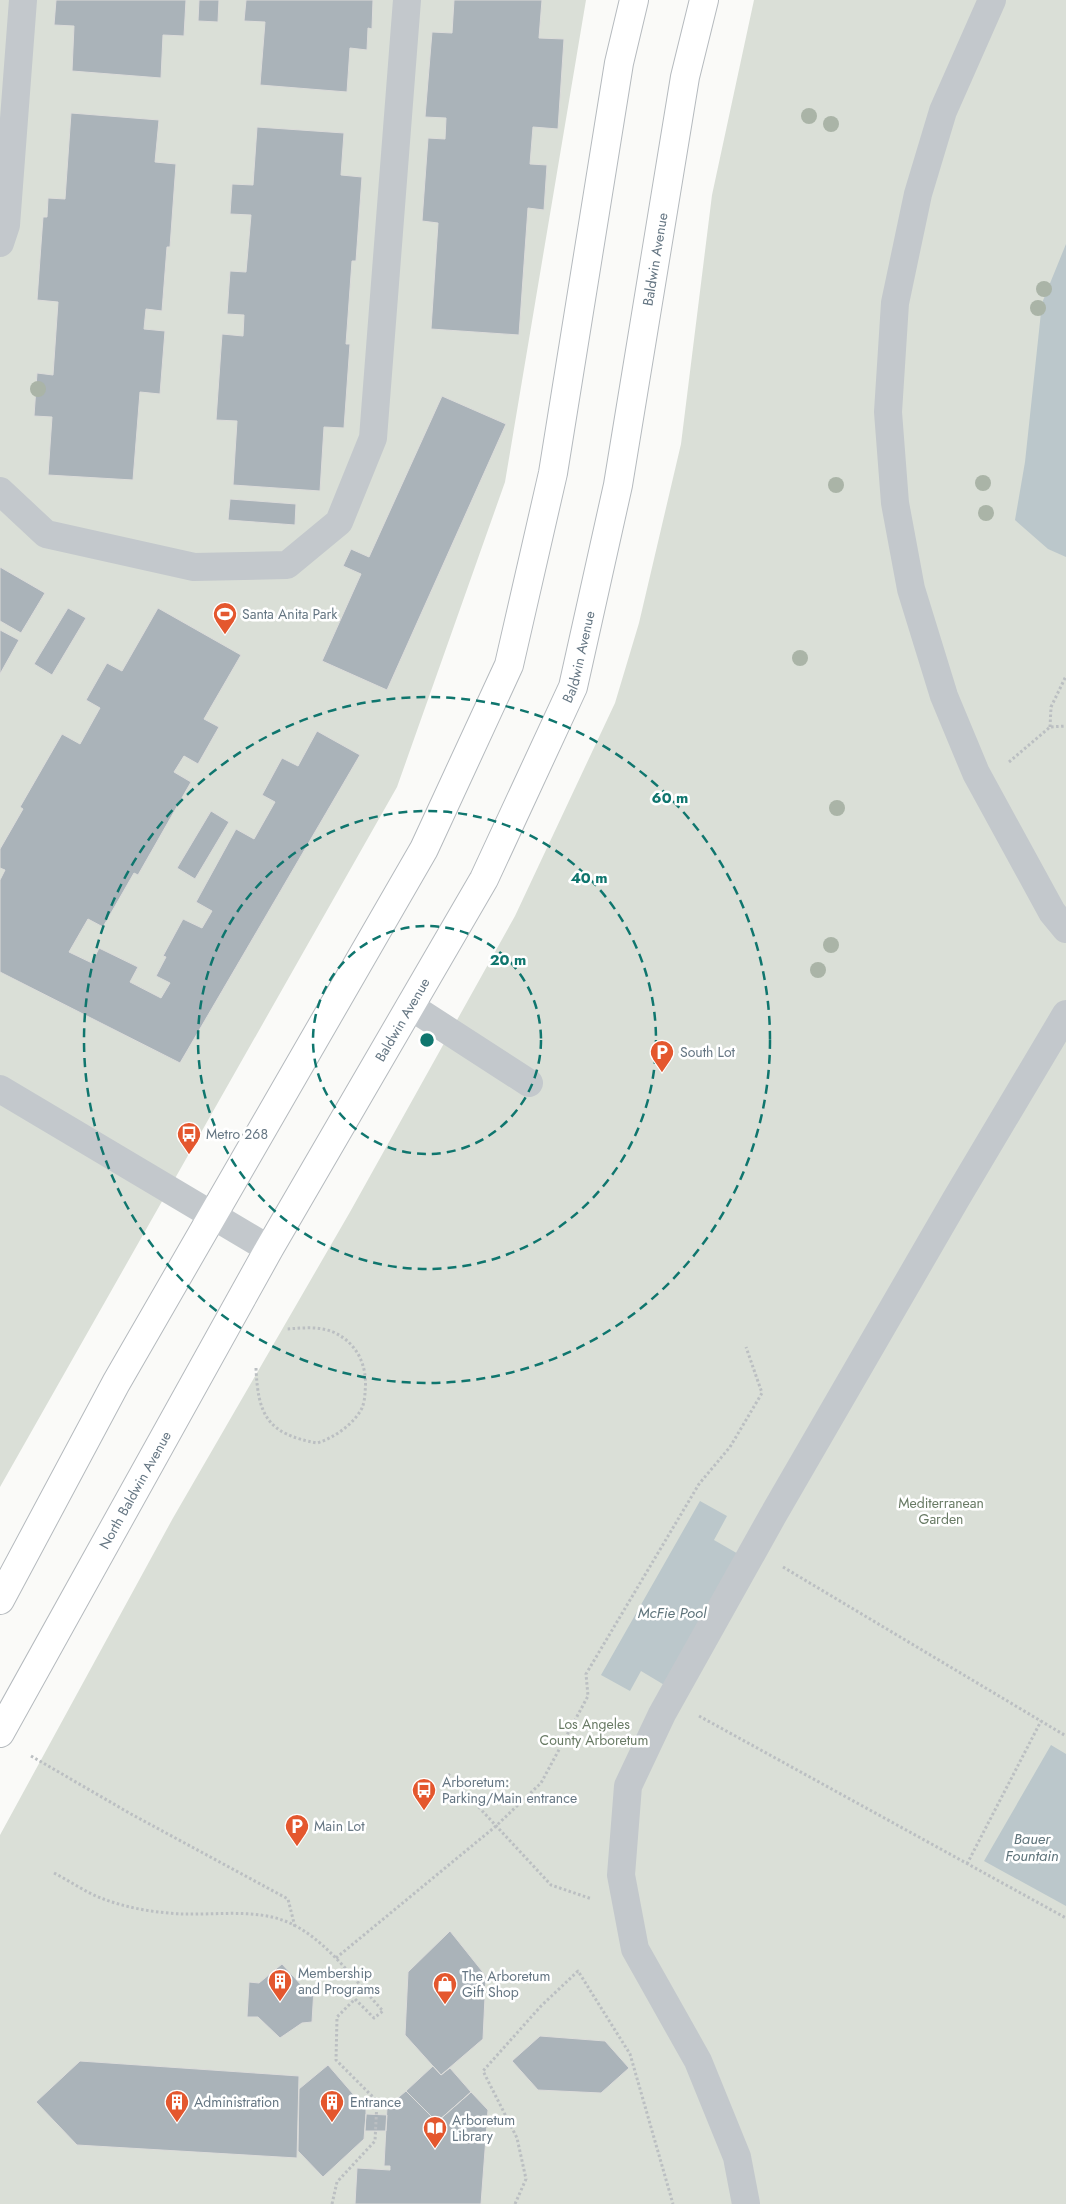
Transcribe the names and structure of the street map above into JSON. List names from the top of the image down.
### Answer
{
  "streets": {
    "main road": ["Baldwin Avenue", "North Baldwin Avenue"]
  },
  "crossings": [
    ["Baldwin Avenue", "North Baldwin Avenue"]
  ],
  "water": ["McFie Pool", "Bauer Fountain"],
  "parks": ["Mediterranean Garden", "Los Angeles County Arboretum"],
  "places": {
    "sports": ["Santa Anita Park"],
    "parking": ["South Lot", "Main Lot"],
    "bus stop": ["Metro 268", "Arboretum: Parking/Main entrance"],
    "building": ["Membership and Programs", "Administration", "Entrance"],
    "shop": ["The Arboretum Gift Shop"],
    "library": ["Arboretum Library"]
  },
  "rings": ["60 m", "40 m", "20 m"]
}
